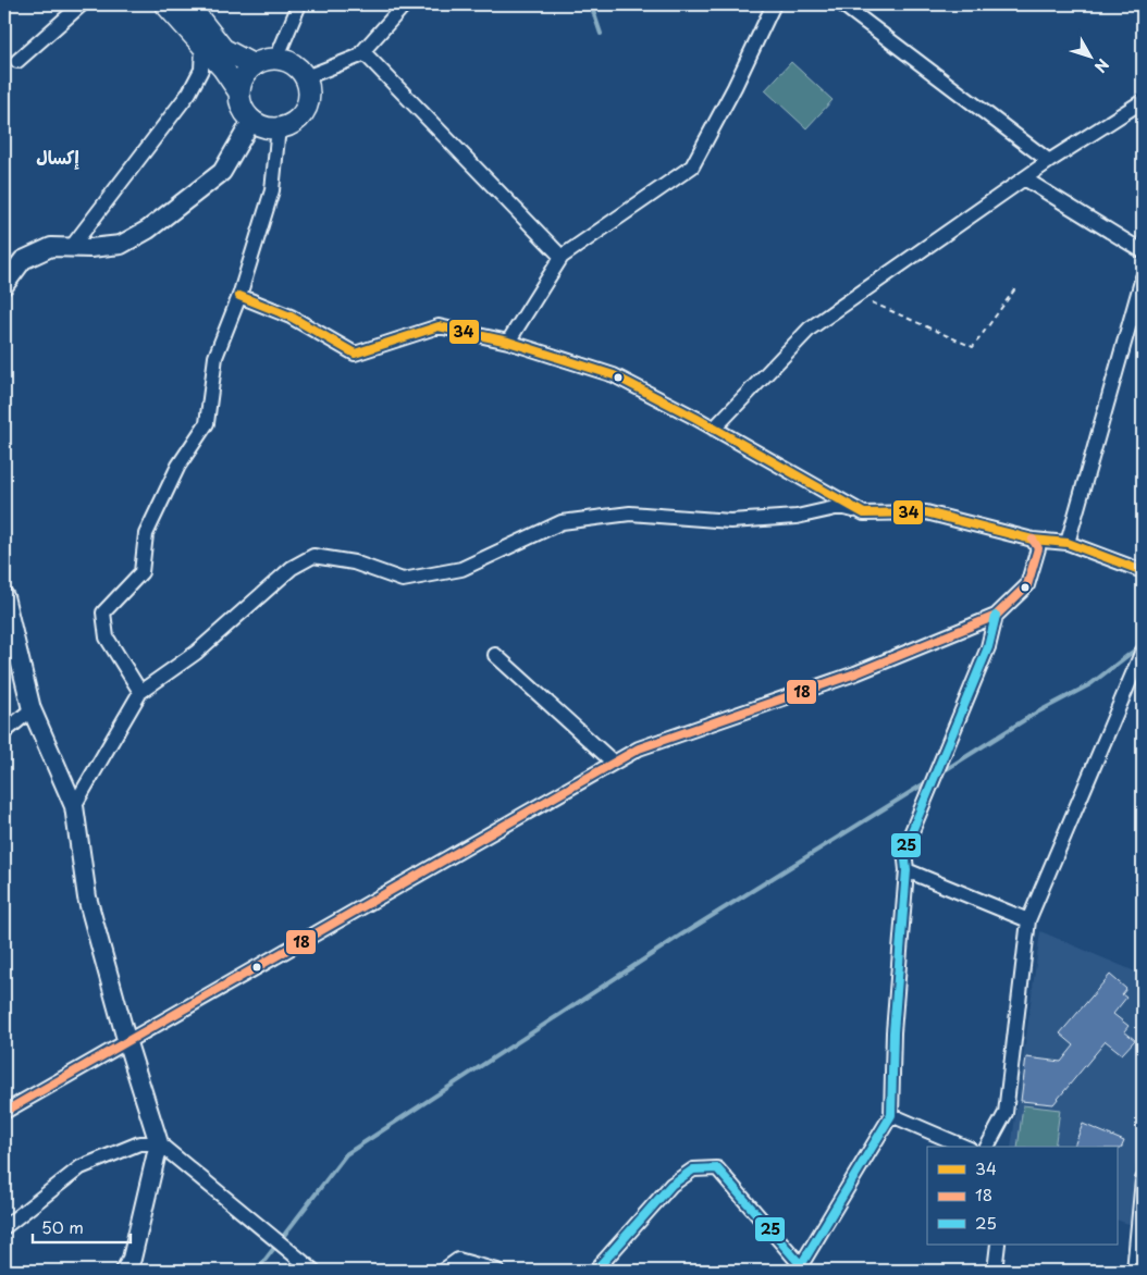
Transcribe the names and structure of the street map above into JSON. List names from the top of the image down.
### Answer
{
  "districts": ["إكسال"],
  "lines": ["transit line 34", "transit line 18", "transit line 25"],
  "legend": ["34", "18", "25"],
  "scale_bar": "50 m",
  "north": "bottom right"
}
